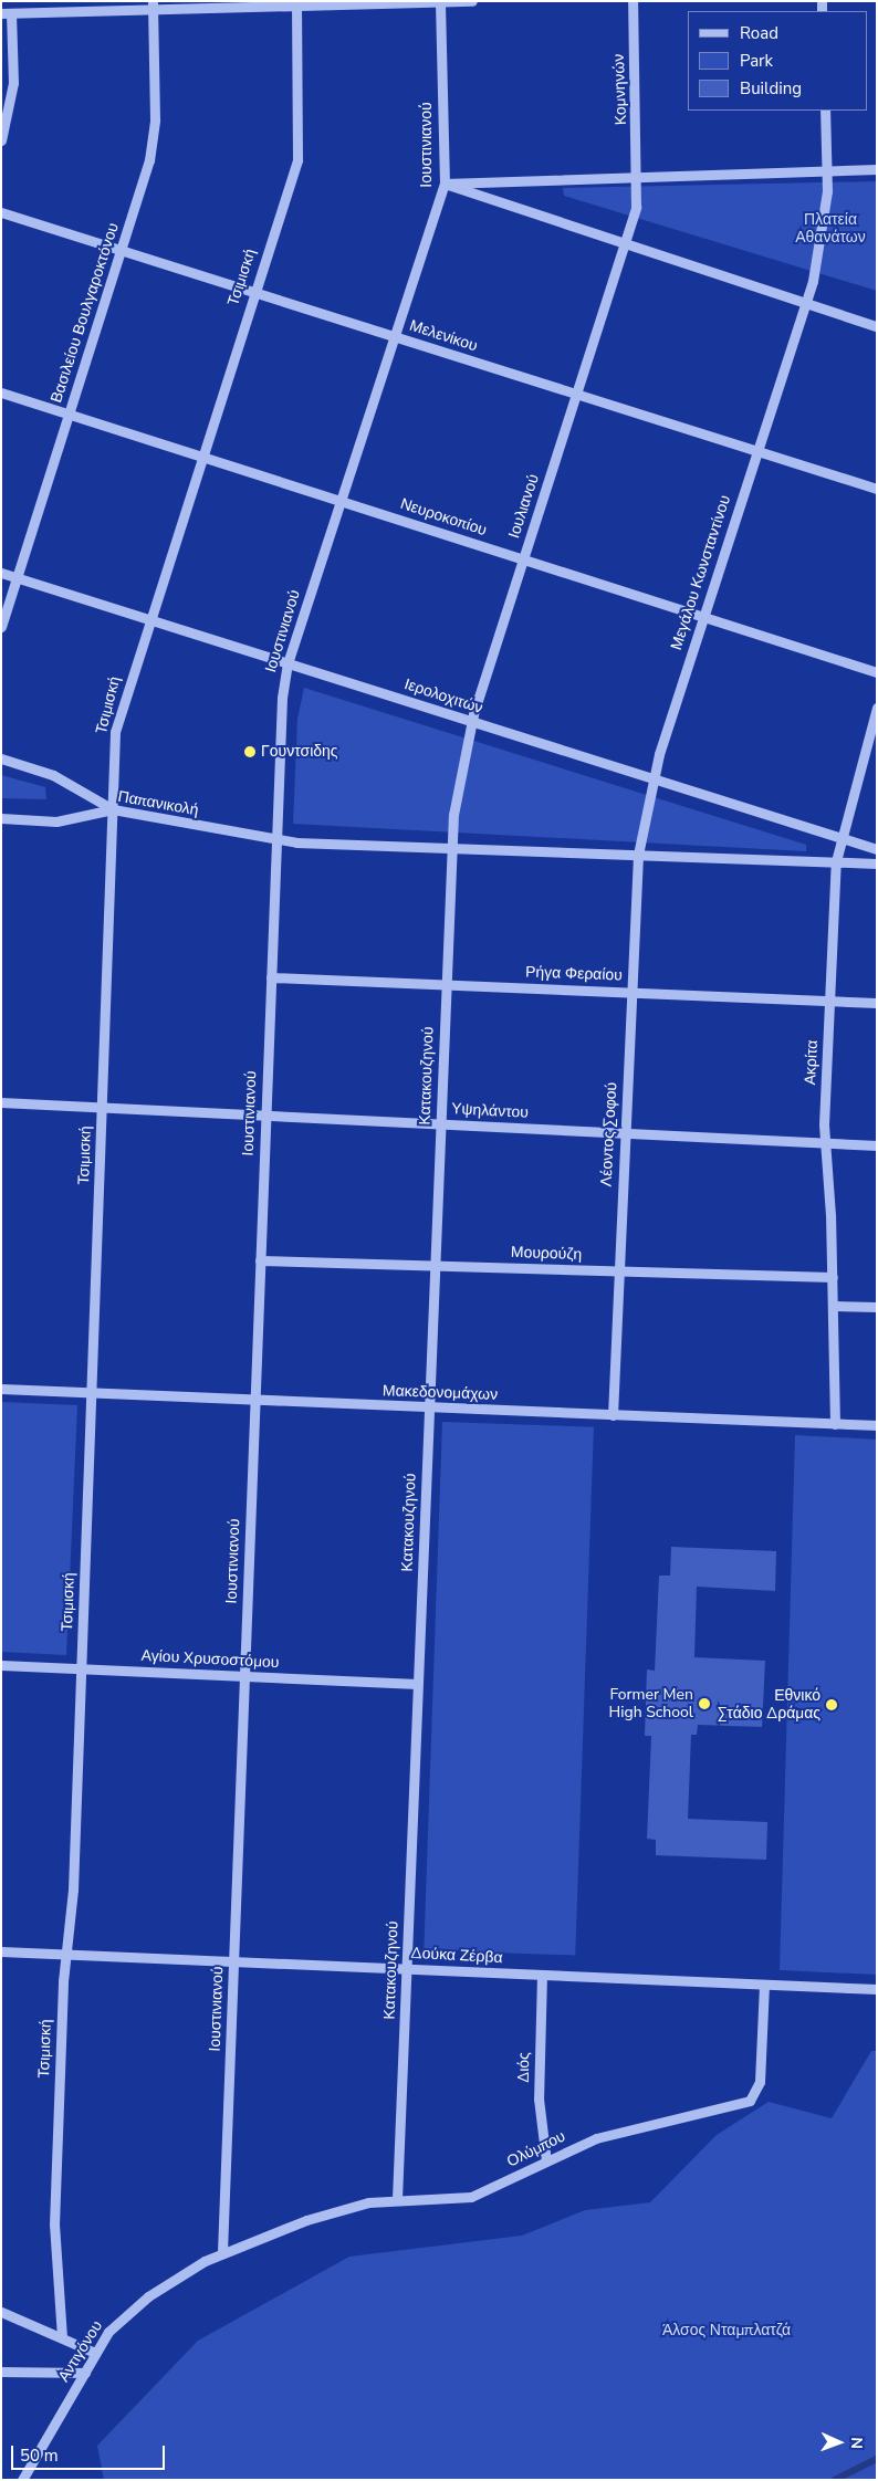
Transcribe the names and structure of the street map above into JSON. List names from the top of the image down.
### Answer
{
  "streets": {
    "street": [
      "Κομνηνών",
      "Ιουστινιανού",
      "Τσιμισκή",
      "Βασιλείου Βουλγαροκτόνου",
      "Μελενίκου",
      "Ιουλιανού",
      "Νευροκοπίου",
      "Μεγάλου Κωνσταντίνου",
      "Ιερολοχιτών",
      "Παπανικολή",
      "Ρήγα Φεραίου",
      "Ακρίτα",
      "Κατακουζηνού",
      "Υψηλάντου",
      "Λέοντος Σοφού",
      "Μουρούζη",
      "Μακεδονομάχων",
      "Αγίου Χρυσοστόμου",
      "Δούκα Ζέρβα",
      "Διός",
      "Ολύμπου",
      "Αντιγόνου"
    ]
  },
  "crossings": [
    ["Κομνηνών", "Ιουλιανού"],
    ["Ιουστινιανού", "Μελενίκου"],
    ["Ιουστινιανού", "Νευροκοπίου"],
    ["Ιουστινιανού", "Ιερολοχιτών"],
    ["Ιουστινιανού", "Παπανικολή"],
    ["Ιουστινιανού", "Ρήγα Φεραίου"],
    ["Ιουστινιανού", "Υψηλάντου"],
    ["Ιουστινιανού", "Μουρούζη"],
    ["Ιουστινιανού", "Μακεδονομάχων"],
    ["Ιουστινιανού", "Αγίου Χρυσοστόμου"],
    ["Ιουστινιανού", "Δούκα Ζέρβα"],
    ["Ιουστινιανού", "Ολύμπου"],
    ["Ιουστινιανού", "Αντιγόνου"],
    ["Τσιμισκή", "Μελενίκου"],
    ["Τσιμισκή", "Νευροκοπίου"],
    ["Τσιμισκή", "Ιερολοχιτών"],
    ["Τσιμισκή", "Παπανικολή"],
    ["Τσιμισκή", "Υψηλάντου"],
    ["Τσιμισκή", "Μακεδονομάχων"],
    ["Τσιμισκή", "Αγίου Χρυσοστόμου"],
    ["Τσιμισκή", "Δούκα Ζέρβα"],
    ["Βασιλείου Βουλγαροκτόνου", "Μελενίκου"],
    ["Βασιλείου Βουλγαροκτόνου", "Νευροκοπίου"],
    ["Βασιλείου Βουλγαροκτόνου", "Ιερολοχιτών"],
    ["Μελενίκου", "Ιουλιανού"],
    ["Μελενίκου", "Μεγάλου Κωνσταντίνου"],
    ["Ιουλιανού", "Νευροκοπίου"],
    ["Ιουλιανού", "Ιερολοχιτών"],
    ["Ιουλιανού", "Κατακουζηνού"],
    ["Νευροκοπίου", "Μεγάλου Κωνσταντίνου"],
    ["Μεγάλου Κωνσταντίνου", "Ιερολοχιτών"],
    ["Μεγάλου Κωνσταντίνου", "Λέοντος Σοφού"],
    ["Ιερολοχιτών", "Ακρίτα"],
    ["Ρήγα Φεραίου", "Ακρίτα"],
    ["Ρήγα Φεραίου", "Κατακουζηνού"],
    ["Ρήγα Φεραίου", "Λέοντος Σοφού"],
    ["Ακρίτα", "Υψηλάντου"],
    ["Ακρίτα", "Μουρούζη"],
    ["Ακρίτα", "Μακεδονομάχων"],
    ["Κατακουζηνού", "Υψηλάντου"],
    ["Κατακουζηνού", "Μουρούζη"],
    ["Κατακουζηνού", "Μακεδονομάχων"],
    ["Κατακουζηνού", "Αγίου Χρυσοστόμου"],
    ["Κατακουζηνού", "Δούκα Ζέρβα"],
    ["Κατακουζηνού", "Ολύμπου"],
    ["Υψηλάντου", "Λέοντος Σοφού"],
    ["Λέοντος Σοφού", "Μουρούζη"],
    ["Λέοντος Σοφού", "Μακεδονομάχων"],
    ["Δούκα Ζέρβα", "Διός"],
    ["Δούκα Ζέρβα", "Ολύμπου"],
    ["Διός", "Ολύμπου"],
    ["Ολύμπου", "Αντιγόνου"]
  ],
  "parks": ["Πλατεία Αθανάτων", "Άλσος Νταμπλατζά"],
  "places": ["Γουντσιδης", "Former Men High School", "Εθνικό Στάδιο Δράμας"],
  "legend": ["Road", "Park", "Building"],
  "scale_bar": "50 m",
  "north": "right"
}
